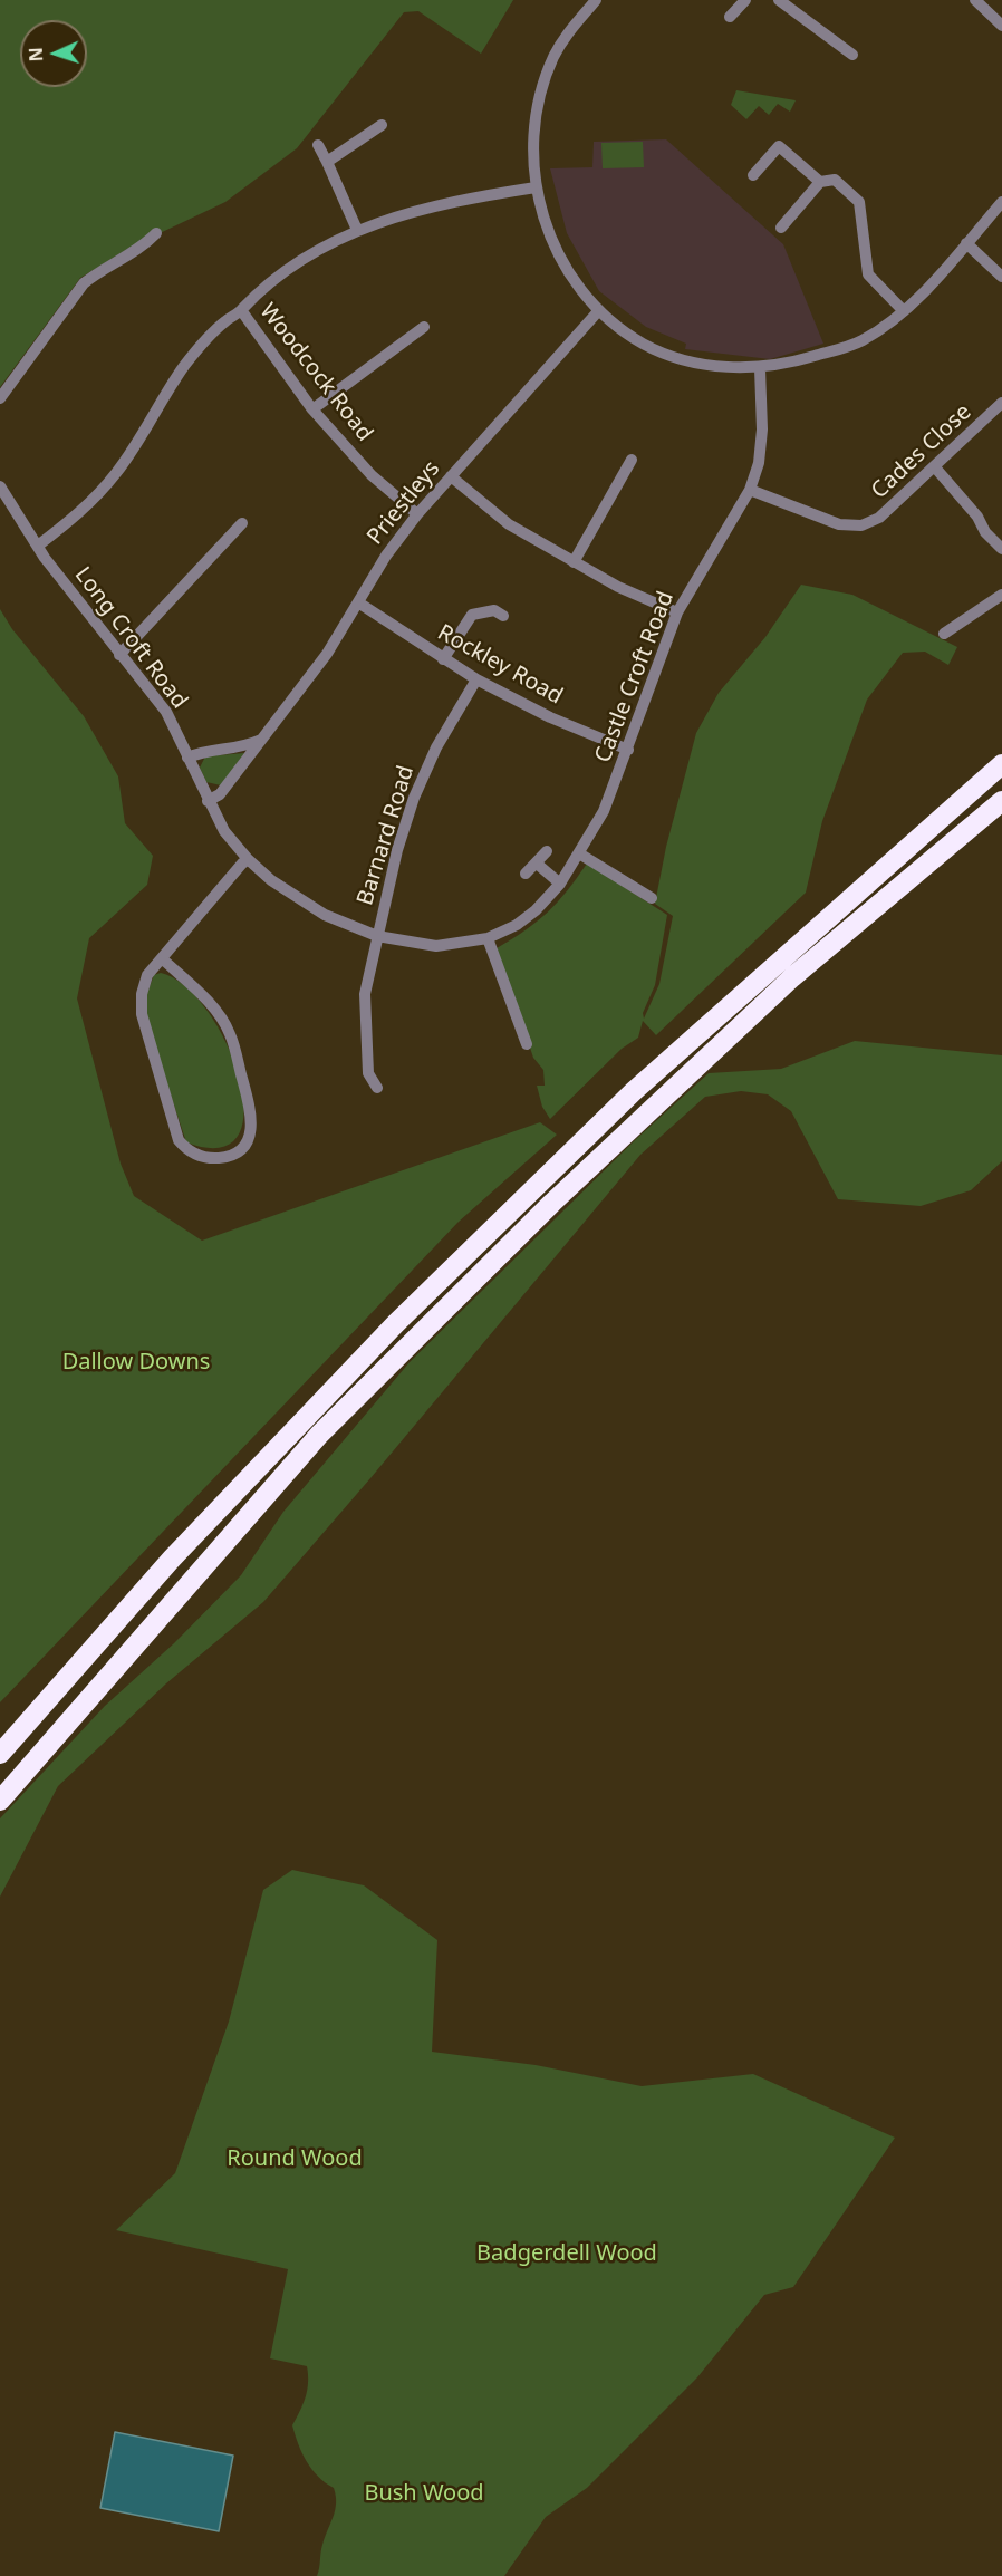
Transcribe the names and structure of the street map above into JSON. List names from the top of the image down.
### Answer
{
  "streets": {
    "street": [
      "Woodcock Road",
      "Cades Close",
      "Priestleys",
      "Long Croft Road",
      "Rockley Road",
      "Castle Croft Road",
      "Barnard Road"
    ]
  },
  "crossings": [
    ["Woodcock Road", "Priestleys"],
    ["Cades Close", "Castle Croft Road"],
    ["Priestleys", "Long Croft Road"],
    ["Priestleys", "Rockley Road"],
    ["Long Croft Road", "Castle Croft Road"],
    ["Long Croft Road", "Barnard Road"],
    ["Rockley Road", "Castle Croft Road"],
    ["Rockley Road", "Barnard Road"],
    ["Castle Croft Road", "Barnard Road"]
  ],
  "parks": [
    "Dallow Downs",
    "Round Wood",
    "Badgerdell Wood",
    "Bush Wood"
  ],
  "north": "left"
}
